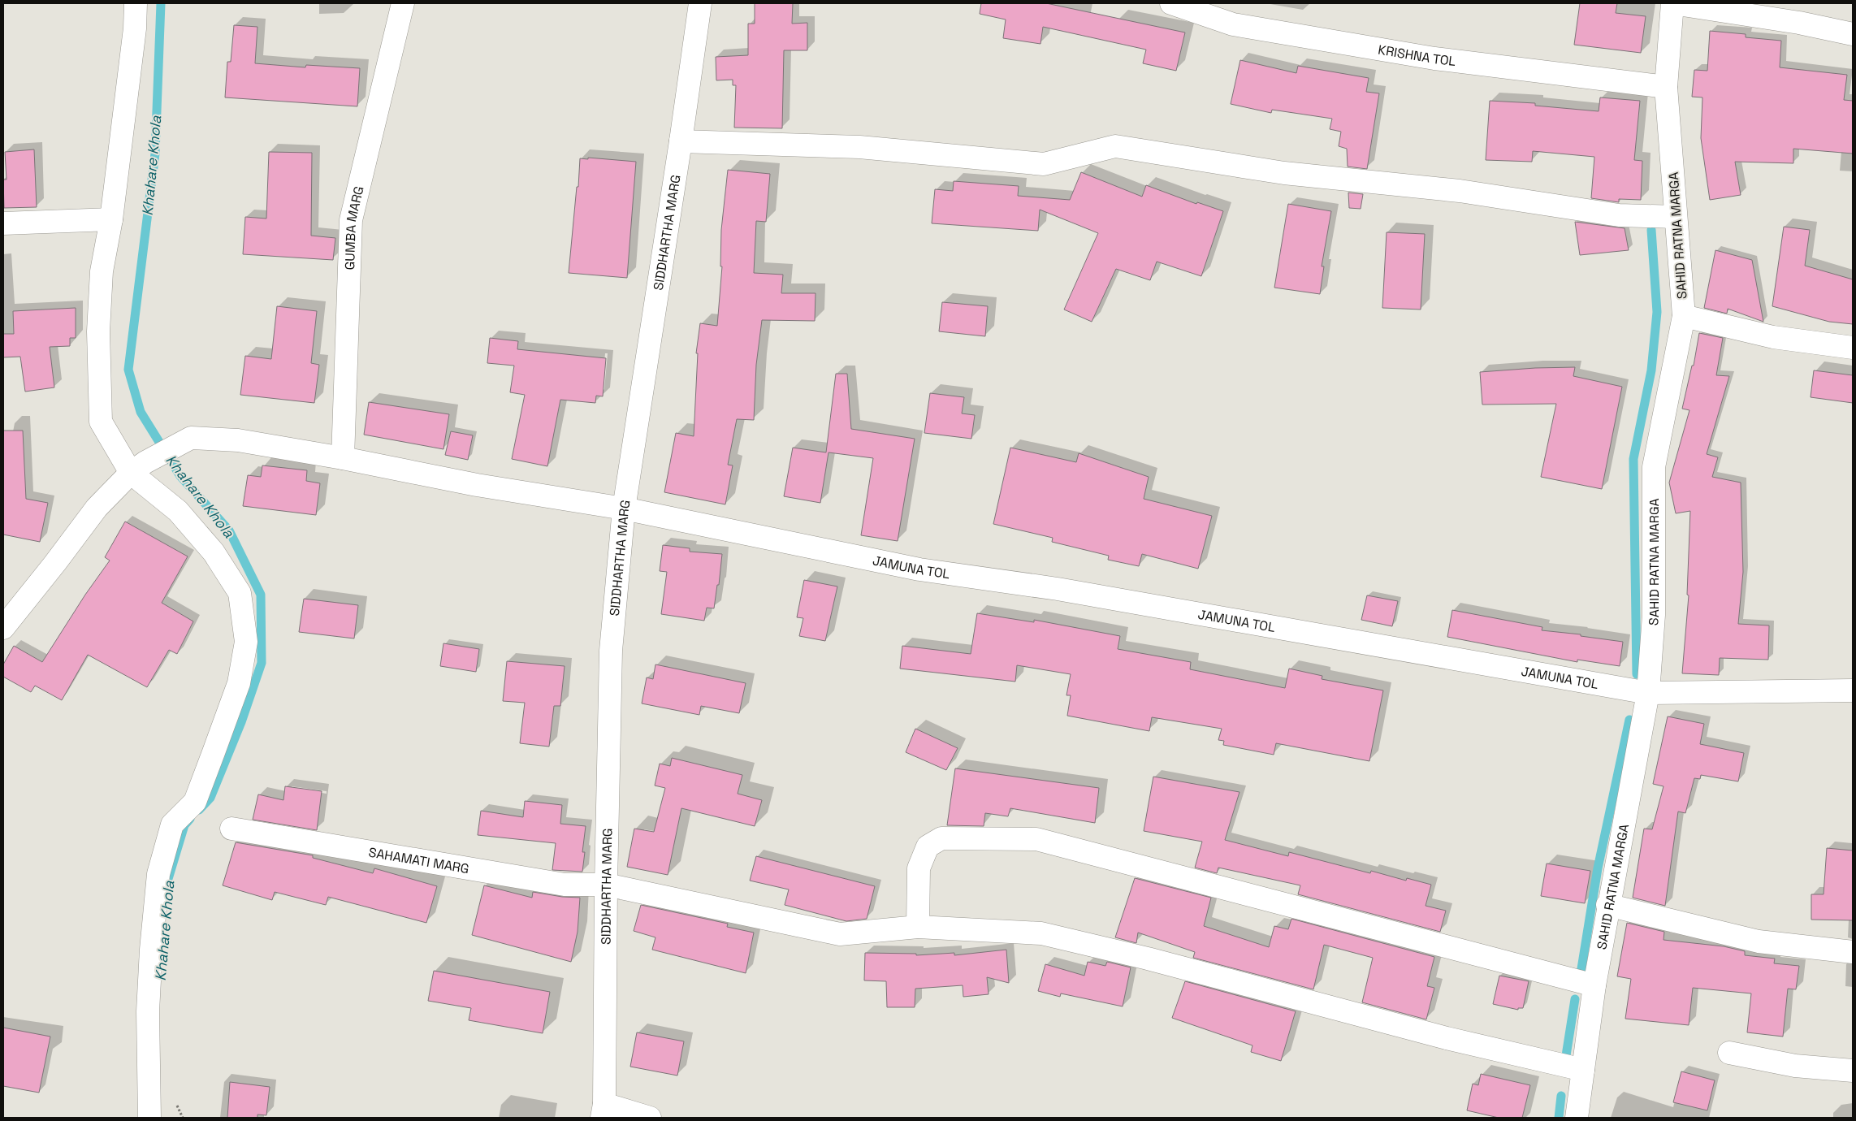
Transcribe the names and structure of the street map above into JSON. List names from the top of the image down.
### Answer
{
  "streets": {
    "street": [
      "KRISHNA TOL",
      "GUMBA MARG",
      "SIDDHARTHA MARG",
      "SAHID RATNA MARGA",
      "JAMUNA TOL",
      "SAHAMATI MARG"
    ]
  },
  "crossings": [
    ["KRISHNA TOL", "SAHID RATNA MARGA"],
    ["GUMBA MARG", "JAMUNA TOL"],
    ["SIDDHARTHA MARG", "JAMUNA TOL"],
    ["SIDDHARTHA MARG", "SAHAMATI MARG"],
    ["SAHID RATNA MARGA", "JAMUNA TOL"],
    ["SAHID RATNA MARGA", "SAHAMATI MARG"]
  ],
  "water": ["Khahare Khola"]
}
